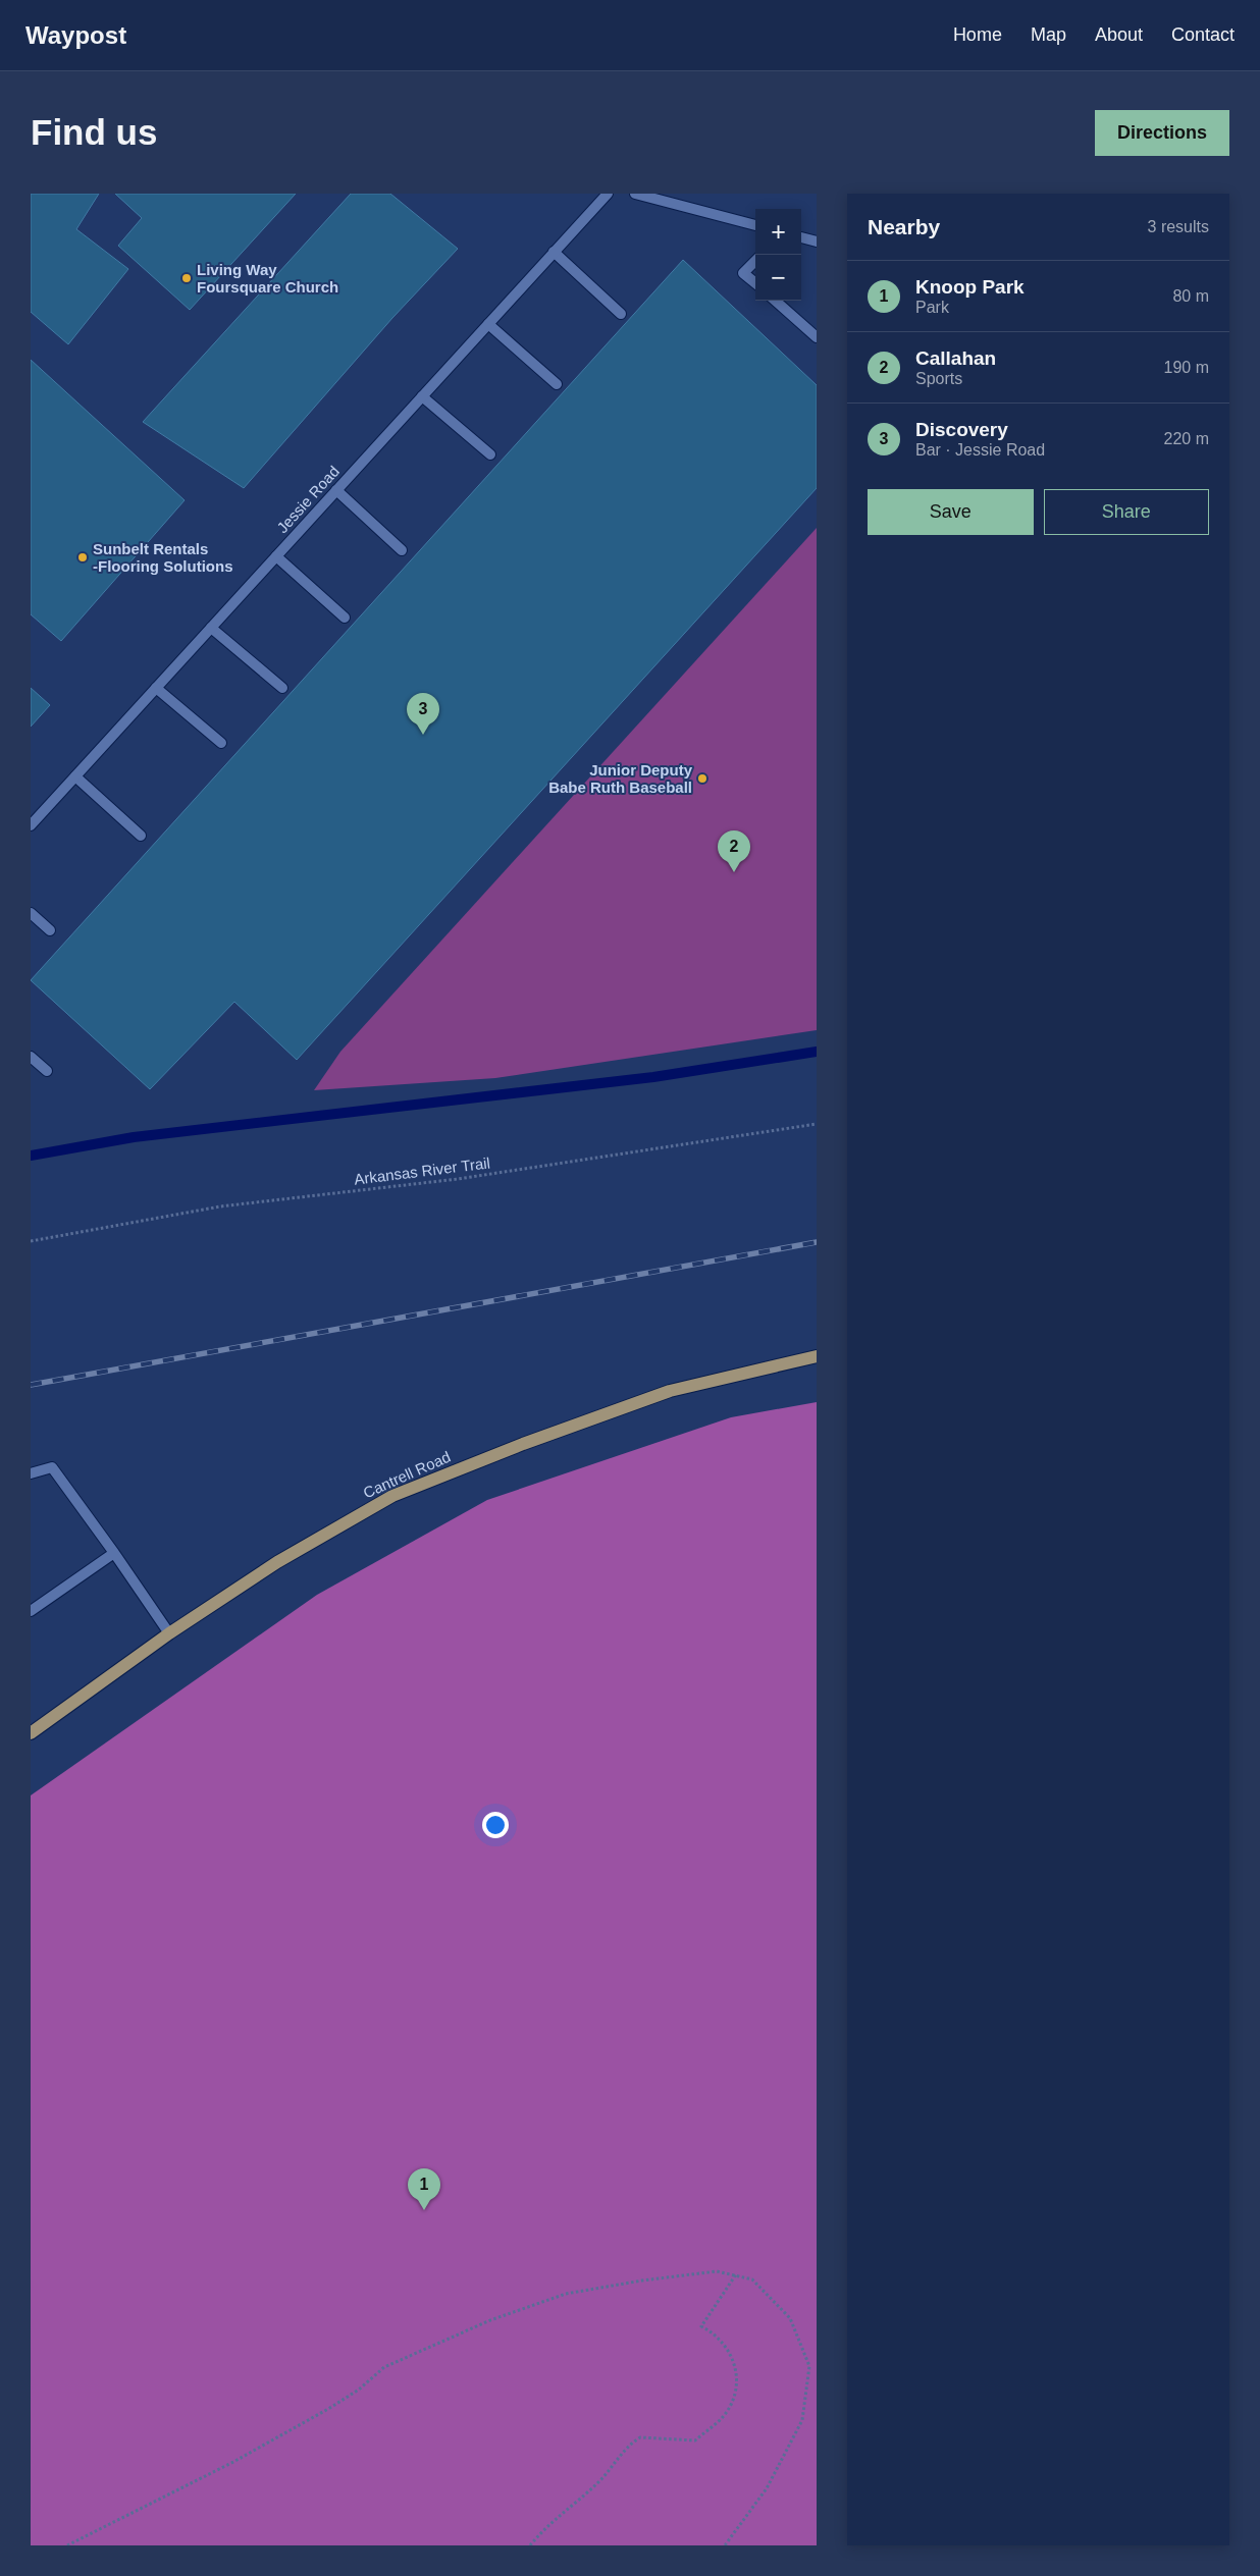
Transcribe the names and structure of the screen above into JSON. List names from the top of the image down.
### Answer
{
  "streets": {
    "main road": ["Cantrell Road"],
    "street": ["Jessie Road"],
    "path": ["Arkansas River Trail"]
  },
  "places": ["Living Way Foursquare Church", "Sunbelt Rentals -Flooring Solutions", "Junior Deputy Babe Ruth Baseball"],
  "page": {
    "header": "Waypost",
    "nav": [
      "Home",
      "Map",
      "About",
      "Contact"
    ],
    "buttons": [
      "Directions",
      ["Save", "Share"]
    ],
    "title": "Find us",
    "heading": ["Nearby", "3 results"],
    "map_buttons": ["+", "−"],
    "list": [
      {
        "mark": "1",
        "name": "Knoop Park",
        "note": "Park",
        "value": "80 m"
      },
      {
        "mark": "2",
        "name": "Callahan",
        "note": "Sports",
        "value": "190 m"
      },
      {
        "mark": "3",
        "name": "Discovery",
        "note": "Bar · Jessie Road",
        "value": "220 m"
      }
    ],
    "pins": ["3", "2", "1"]
  }
}
